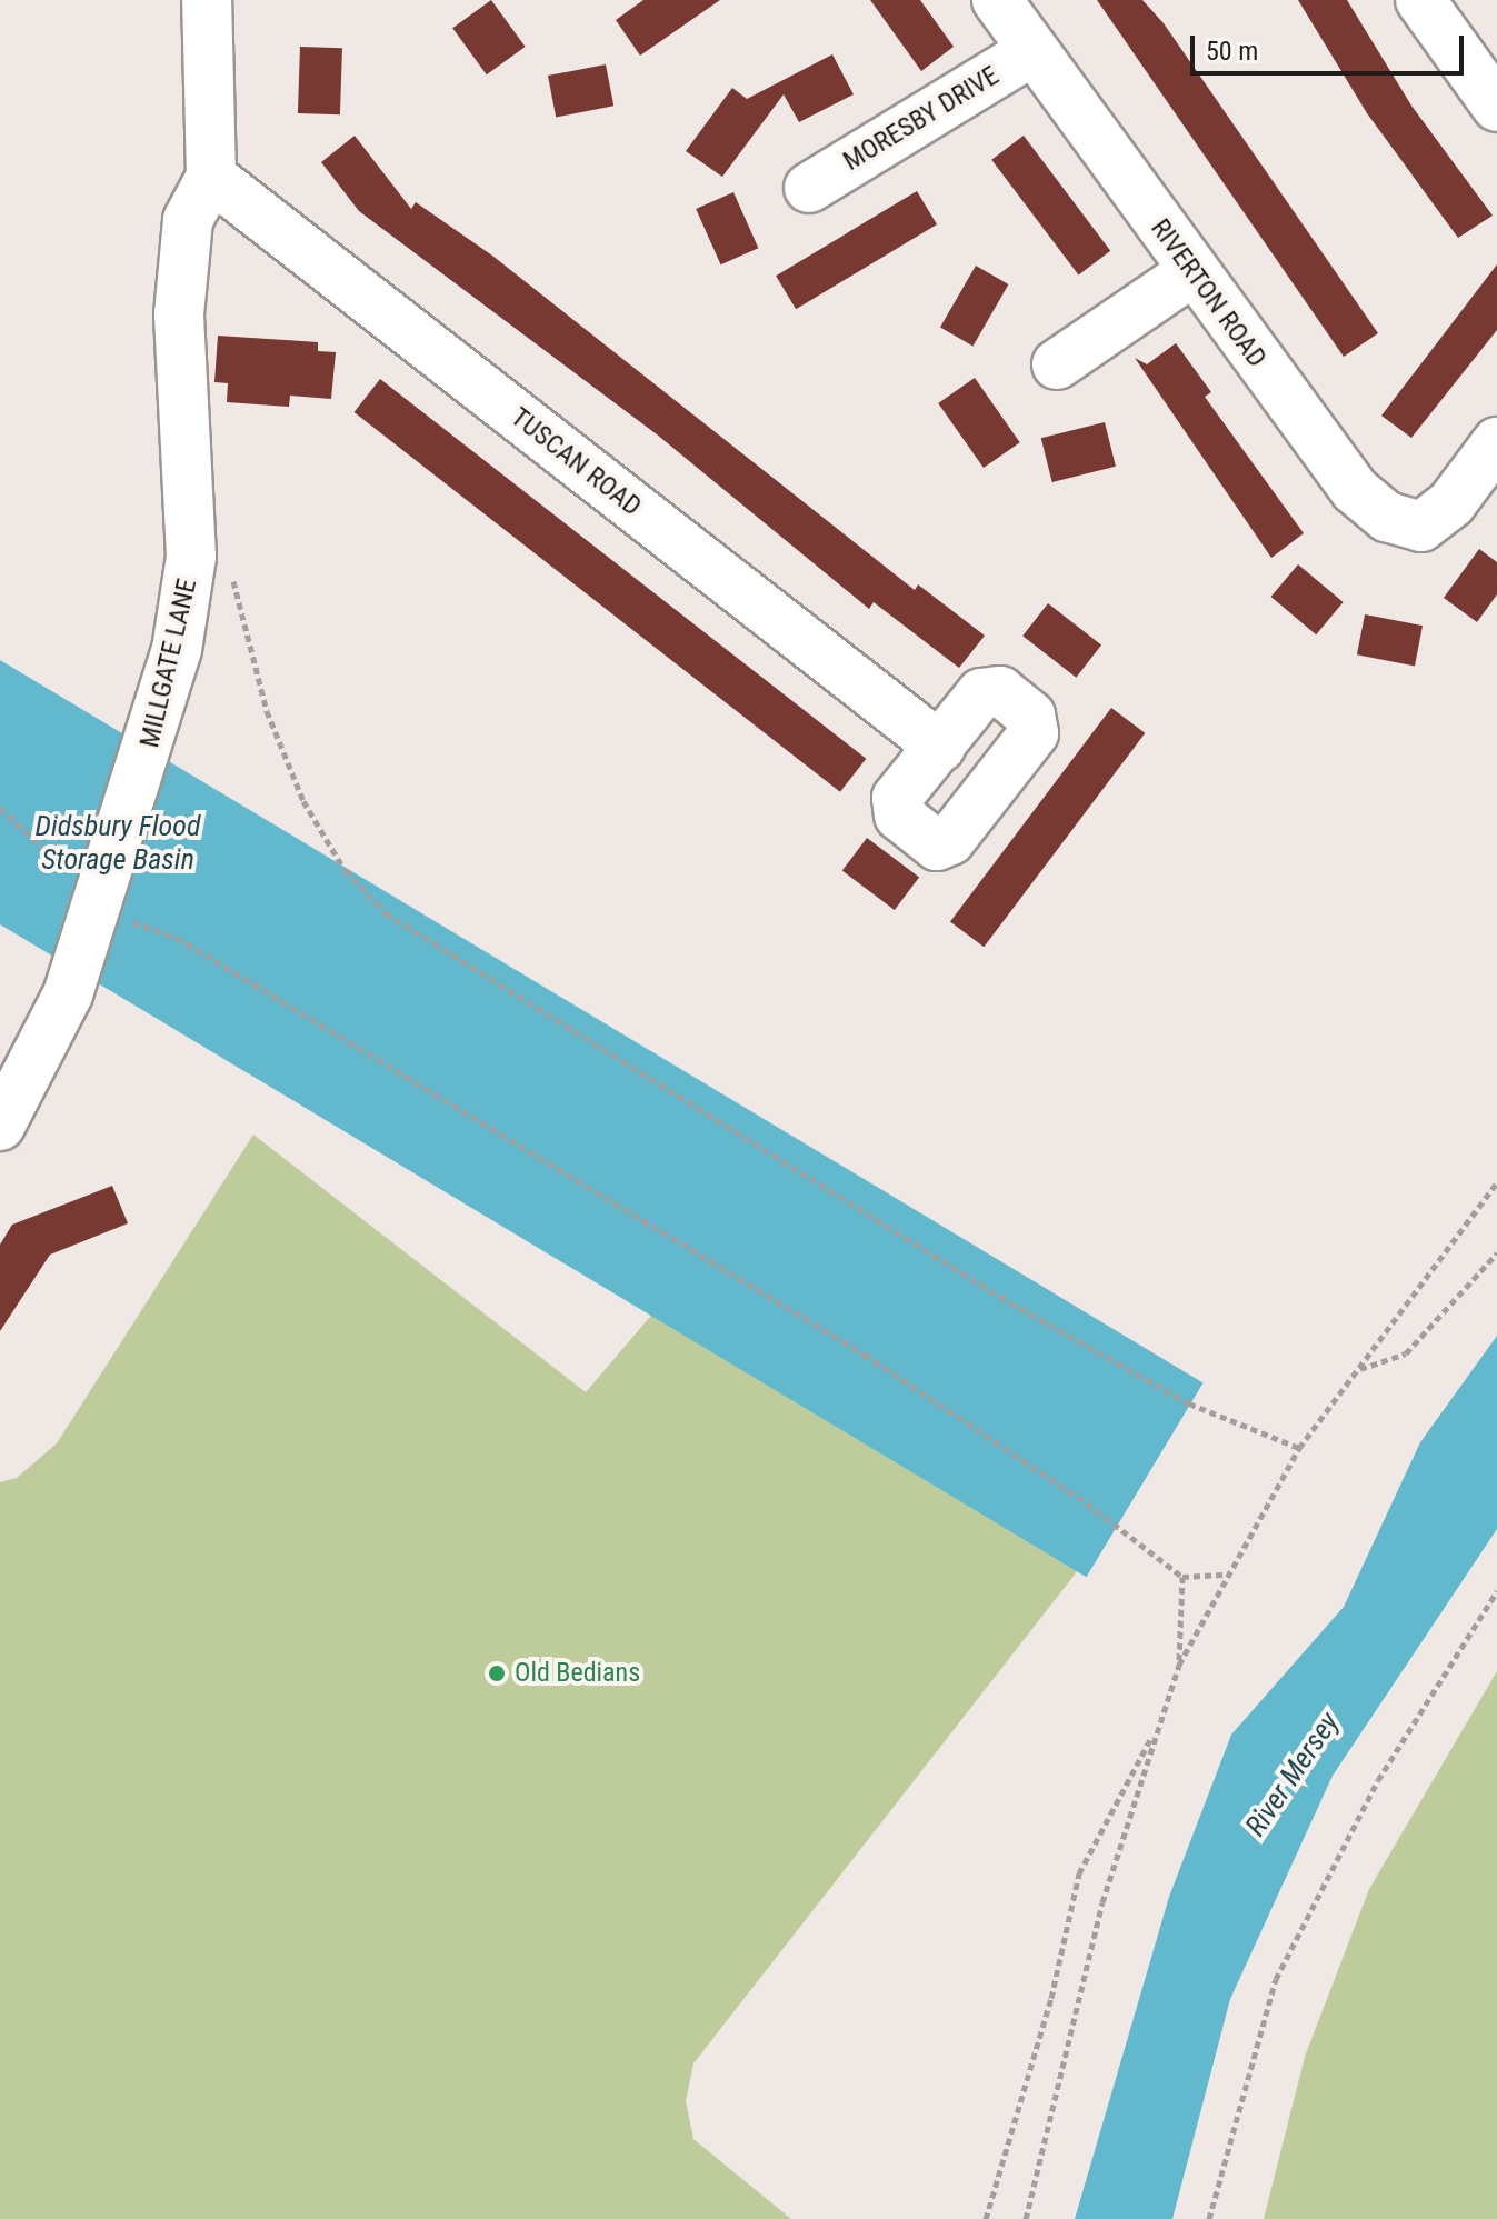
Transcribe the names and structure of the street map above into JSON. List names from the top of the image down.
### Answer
{
  "streets": {
    "street": [
      "MORESBY DRIVE",
      "RIVERTON ROAD",
      "TUSCAN ROAD",
      "MILLGATE LANE"
    ]
  },
  "crossings": [
    ["MORESBY DRIVE", "RIVERTON ROAD"],
    ["TUSCAN ROAD", "MILLGATE LANE"]
  ],
  "water": ["Didsbury Flood Storage Basin", "River Mersey"],
  "places": ["Old Bedians"],
  "scale_bar": "50 m"
}
